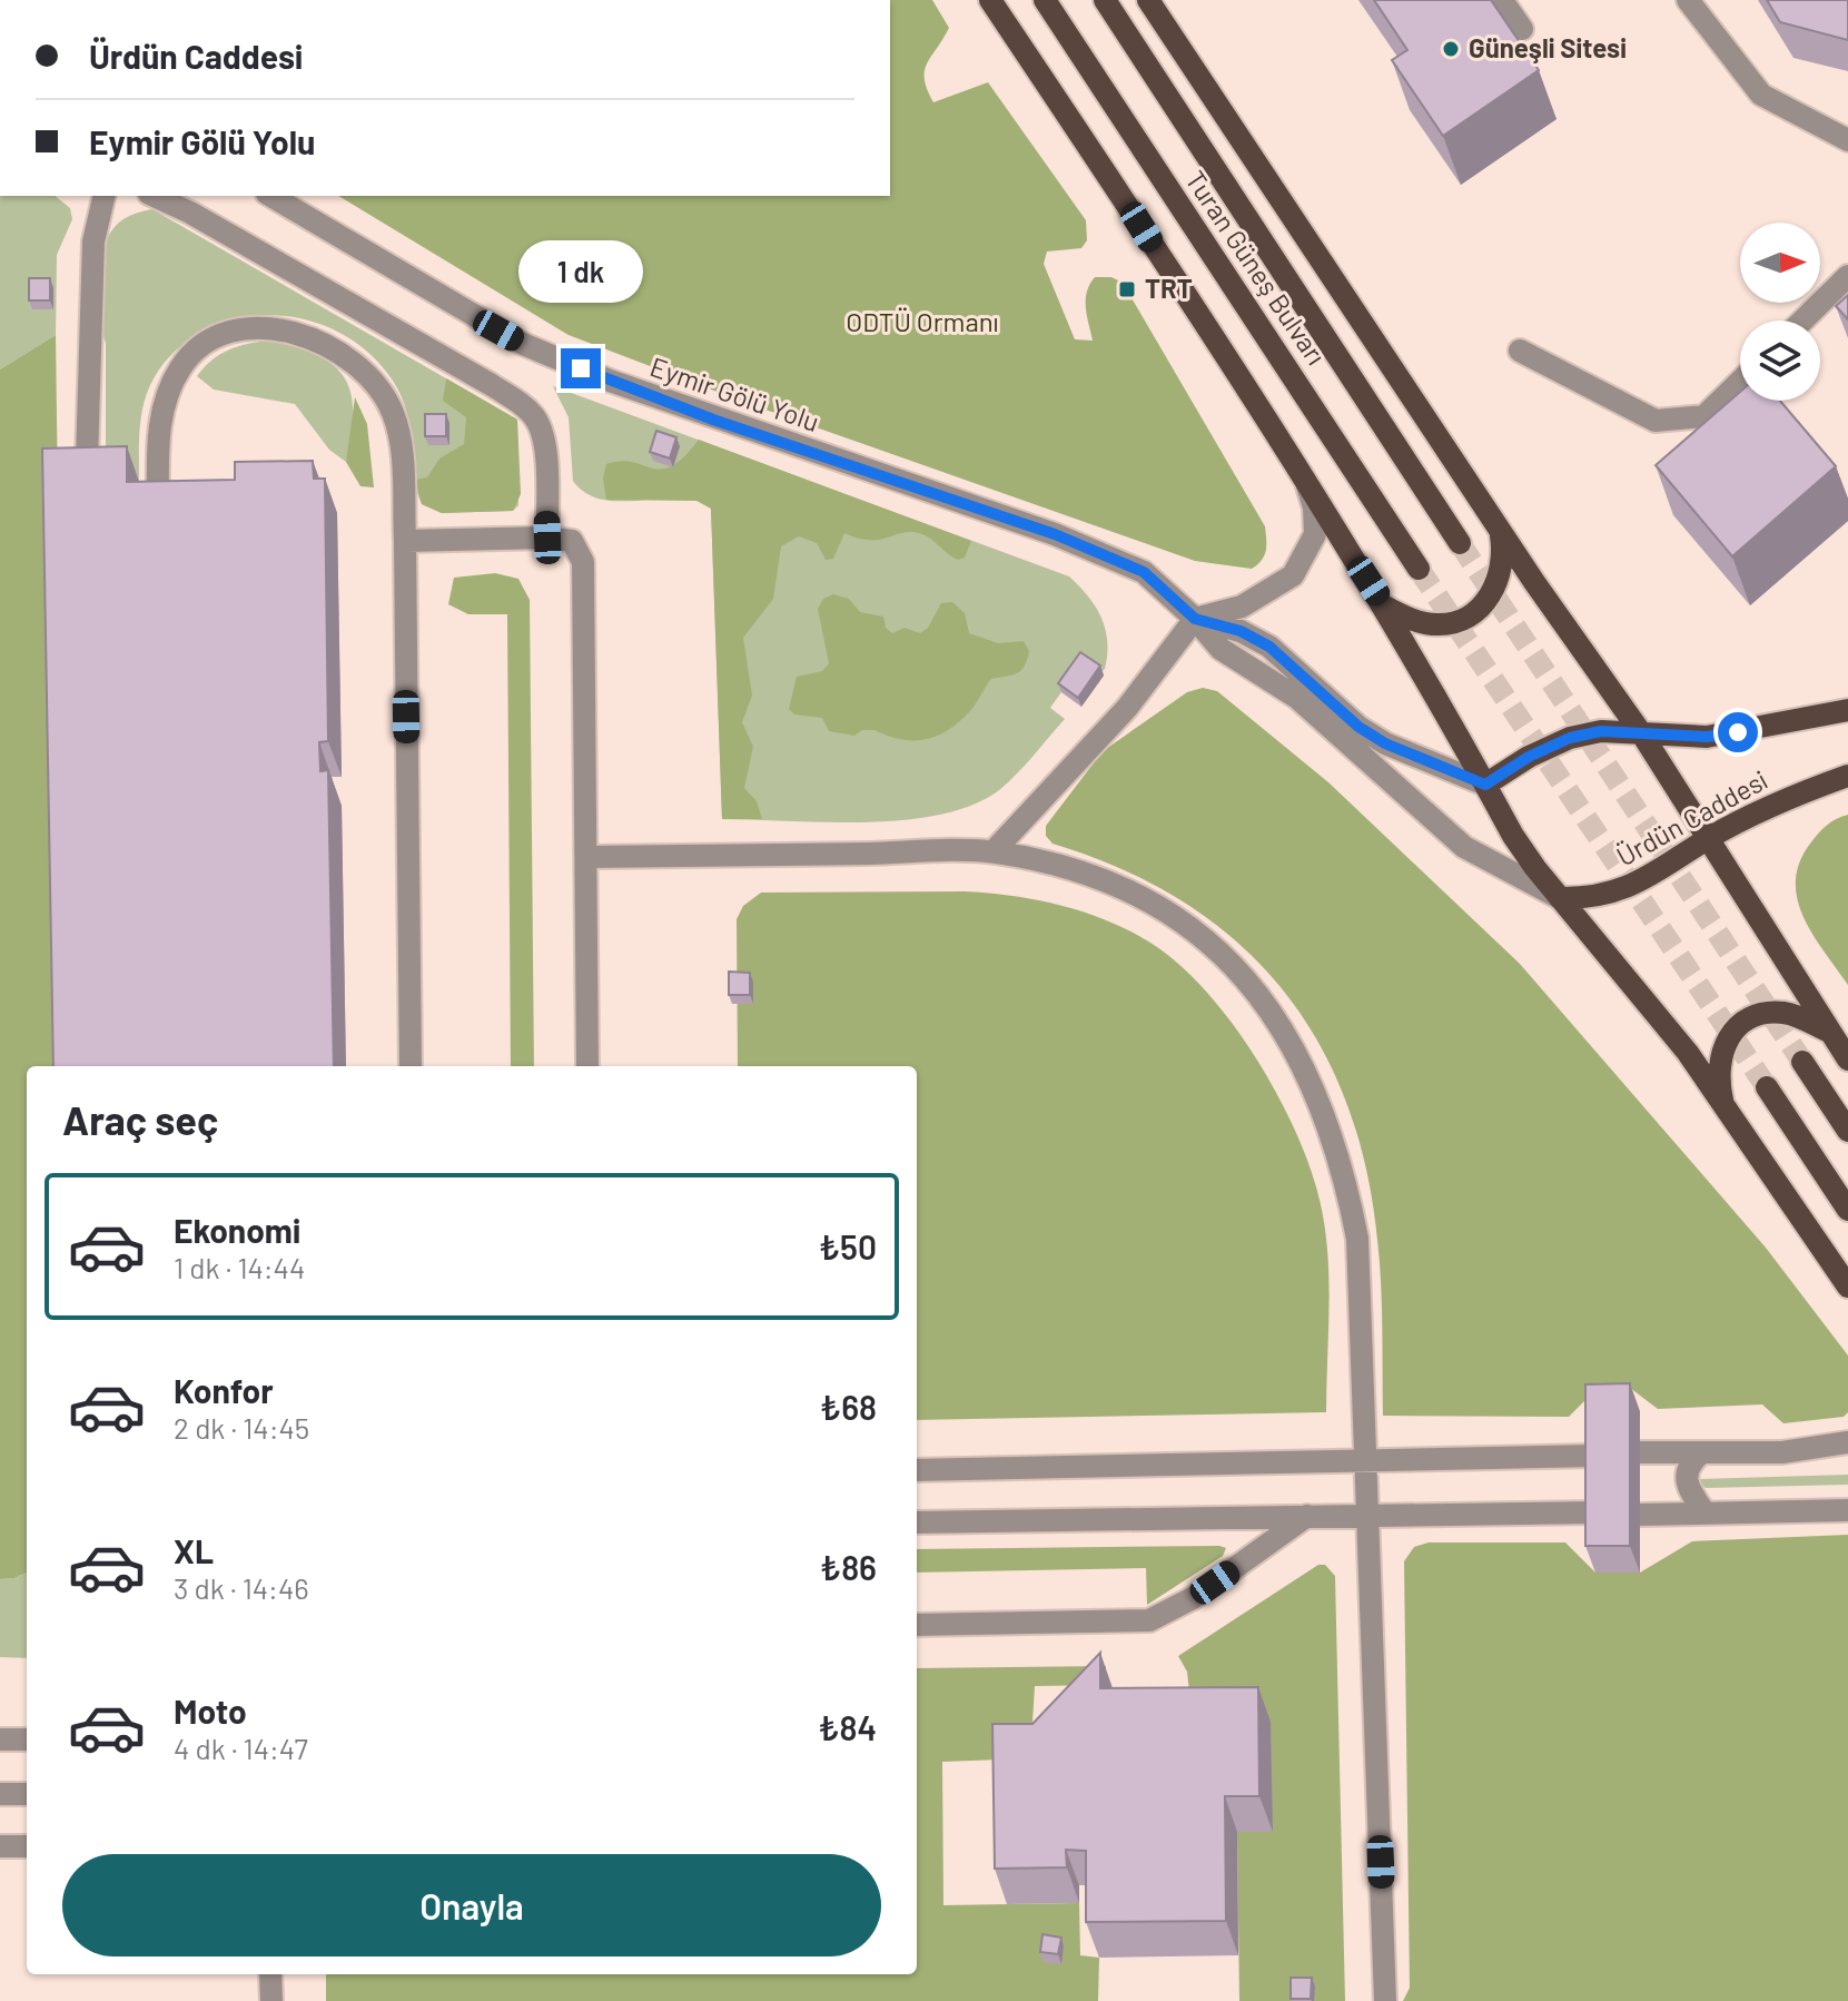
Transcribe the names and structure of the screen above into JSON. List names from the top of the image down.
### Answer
{
  "streets": {
    "main road": ["Turan Güneş Bulvarı", "Ürdün Caddesi"],
    "street": ["Eymir Gölü Yolu"]
  },
  "crossings": [
    ["Eymir Gölü Yolu", "Ürdün Caddesi"]
  ],
  "parks": ["ODTÜ Ormanı"],
  "places": {
    "other": ["Güneşli Sitesi"],
    "transit": ["TRT"]
  },
  "north": "right",
  "page": {
    "banner": ["Ürdün Caddesi", "Eymir Gölü Yolu"],
    "bubble": "1 dk",
    "heading": "Araç seç",
    "list": [
      {
        "name": "Ekonomi",
        "note": "1 dk · 14:44",
        "value": "₺50"
      },
      {
        "name": "Konfor",
        "note": "2 dk · 14:45",
        "value": "₺68"
      },
      {
        "name": "XL",
        "note": "3 dk · 14:46",
        "value": "₺86"
      },
      {
        "name": "Moto",
        "note": "4 dk · 14:47",
        "value": "₺84"
      }
    ],
    "buttons": "Onayla"
  }
}
